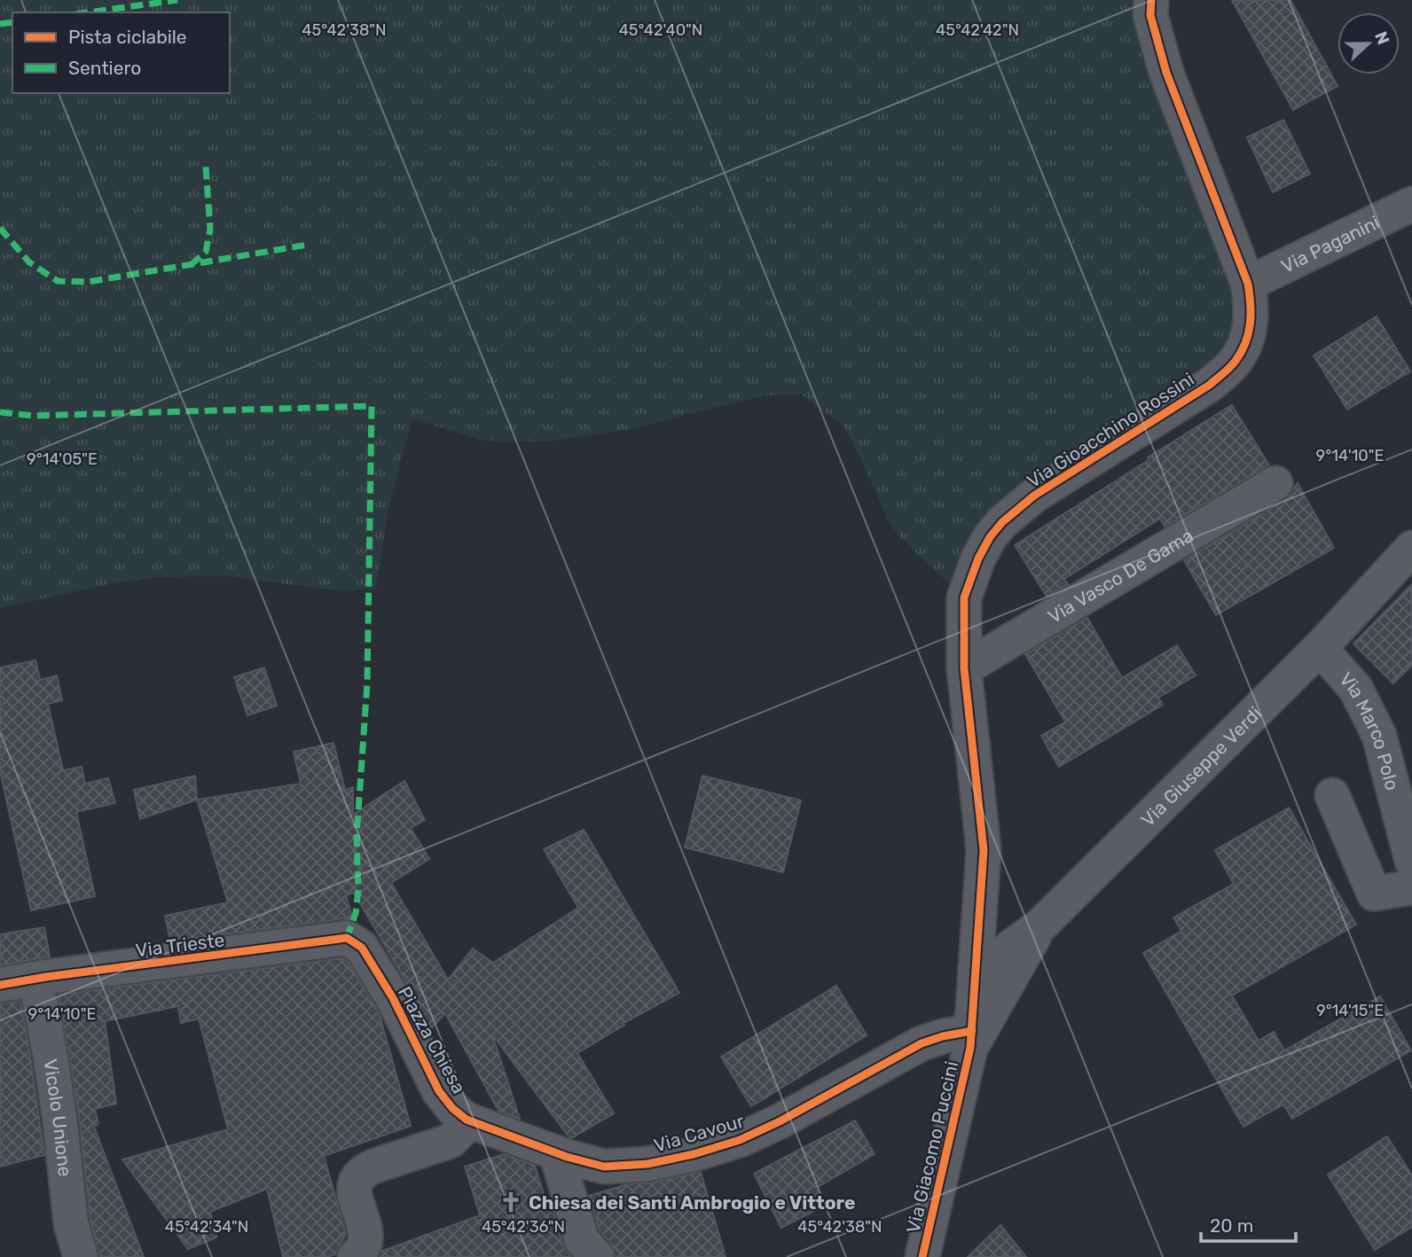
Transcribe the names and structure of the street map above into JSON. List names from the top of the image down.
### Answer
{
  "streets": {
    "street": [
      "Via Paganini",
      "Via Gioacchino Rossini",
      "Via Vasco De Gama",
      "Via Marco Polo",
      "Via Giuseppe Verdi",
      "Via Trieste",
      "Piazza Chiesa",
      "Vicolo Unione",
      "Via Cavour",
      "Via Giacomo Puccini"
    ]
  },
  "crossings": [
    ["Via Paganini", "Via Gioacchino Rossini"],
    ["Via Gioacchino Rossini", "Via Vasco De Gama"],
    ["Via Gioacchino Rossini", "Via Giuseppe Verdi"],
    ["Via Gioacchino Rossini", "Via Giacomo Puccini"],
    ["Via Marco Polo", "Via Giuseppe Verdi"],
    ["Via Giuseppe Verdi", "Via Giacomo Puccini"],
    ["Via Trieste", "Piazza Chiesa"],
    ["Via Trieste", "Vicolo Unione"],
    ["Piazza Chiesa", "Via Cavour"],
    ["Via Cavour", "Via Giacomo Puccini"]
  ],
  "places": {
    "church": ["Chiesa dei Santi Ambrogio e Vittore"]
  },
  "legend": ["Pista ciclabile", "Sentiero"],
  "scale_bar": "20 m",
  "north": "right",
  "coordinates": [
    "45°42'38\"N",
    "45°42'40\"N",
    "45°42'42\"N",
    "9°14'10\"E",
    "9°14'05\"E",
    "9°14'15\"E",
    "45°42'34\"N",
    "45°42'36\"N"
  ]
}
